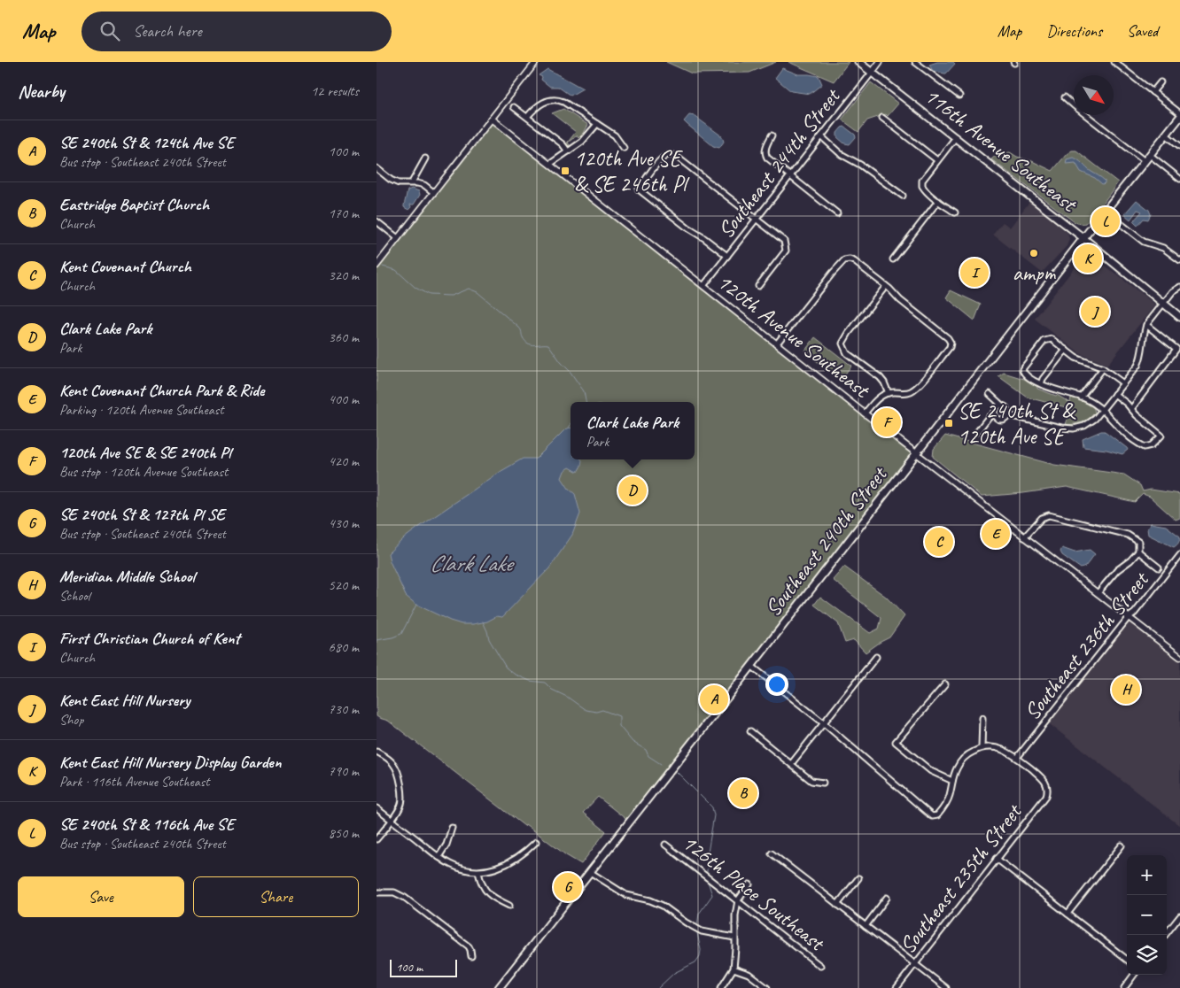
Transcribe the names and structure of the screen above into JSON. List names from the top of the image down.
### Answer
{
  "streets": {
    "main road": ["116th Avenue Southeast", "Southeast 240th Street"],
    "street": [
      "Southeast 244th Street",
      "120th Avenue Southeast",
      "Southeast 236th Street",
      "Southeast 235th Street",
      "126th Place Southeast"
    ]
  },
  "crossings": [
    ["116th Avenue Southeast", "Southeast 244th Street"],
    ["116th Avenue Southeast", "Southeast 240th Street"],
    ["Southeast 244th Street", "120th Avenue Southeast"],
    ["120th Avenue Southeast", "Southeast 240th Street"],
    ["120th Avenue Southeast", "Southeast 236th Street"],
    ["Southeast 236th Street", "Southeast 235th Street"]
  ],
  "water": ["Clark Lake"],
  "places": {
    "transit": ["120th Ave SE & SE 246th Pl", "SE 240th St & 120th Ave SE"],
    "other": ["ampm"]
  },
  "scale_bar": "100 m",
  "north": "bottom right",
  "page": {
    "header": "Map",
    "search": "Search here",
    "nav": ["Map", "Directions", "Saved"],
    "heading": ["Nearby", "12 results"],
    "list": [
      {
        "mark": "A",
        "name": "SE 240th St & 124th Ave SE",
        "note": "Bus stop · Southeast 240th Street",
        "value": "100 m"
      },
      {
        "mark": "B",
        "name": "Eastridge Baptist Church",
        "note": "Church",
        "value": "170 m"
      },
      {
        "mark": "C",
        "name": "Kent Covenant Church",
        "note": "Church",
        "value": "320 m"
      },
      {
        "mark": "D",
        "name": "Clark Lake Park",
        "note": "Park",
        "value": "360 m"
      },
      {
        "mark": "E",
        "name": "Kent Covenant Church Park & Ride",
        "note": "Parking · 120th Avenue Southeast",
        "value": "400 m"
      },
      {
        "mark": "F",
        "name": "120th Ave SE & SE 240th Pl",
        "note": "Bus stop · 120th Avenue Southeast",
        "value": "420 m"
      },
      {
        "mark": "G",
        "name": "SE 240th St & 127th Pl SE",
        "note": "Bus stop · Southeast 240th Street",
        "value": "430 m"
      },
      {
        "mark": "H",
        "name": "Meridian Middle School",
        "note": "School",
        "value": "520 m"
      },
      {
        "mark": "I",
        "name": "First Christian Church of Kent",
        "note": "Church",
        "value": "680 m"
      },
      {
        "mark": "J",
        "name": "Kent East Hill Nursery",
        "note": "Shop",
        "value": "730 m"
      },
      {
        "mark": "K",
        "name": "Kent East Hill Nursery Display Garden",
        "note": "Park · 116th Avenue Southeast",
        "value": "790 m"
      },
      {
        "mark": "L",
        "name": "SE 240th St & 116th Ave SE",
        "note": "Bus stop · Southeast 240th Street",
        "value": "850 m"
      }
    ],
    "pins": [
      "L",
      "K",
      "I",
      "J",
      "F",
      "D",
      "E",
      "C",
      "H",
      "A",
      "B",
      "G"
    ],
    "popup": ["Clark Lake Park", "Park"],
    "map_buttons": ["+", "−"],
    "buttons": ["Save", "Share"],
    "scale": "100 m"
  }
}
